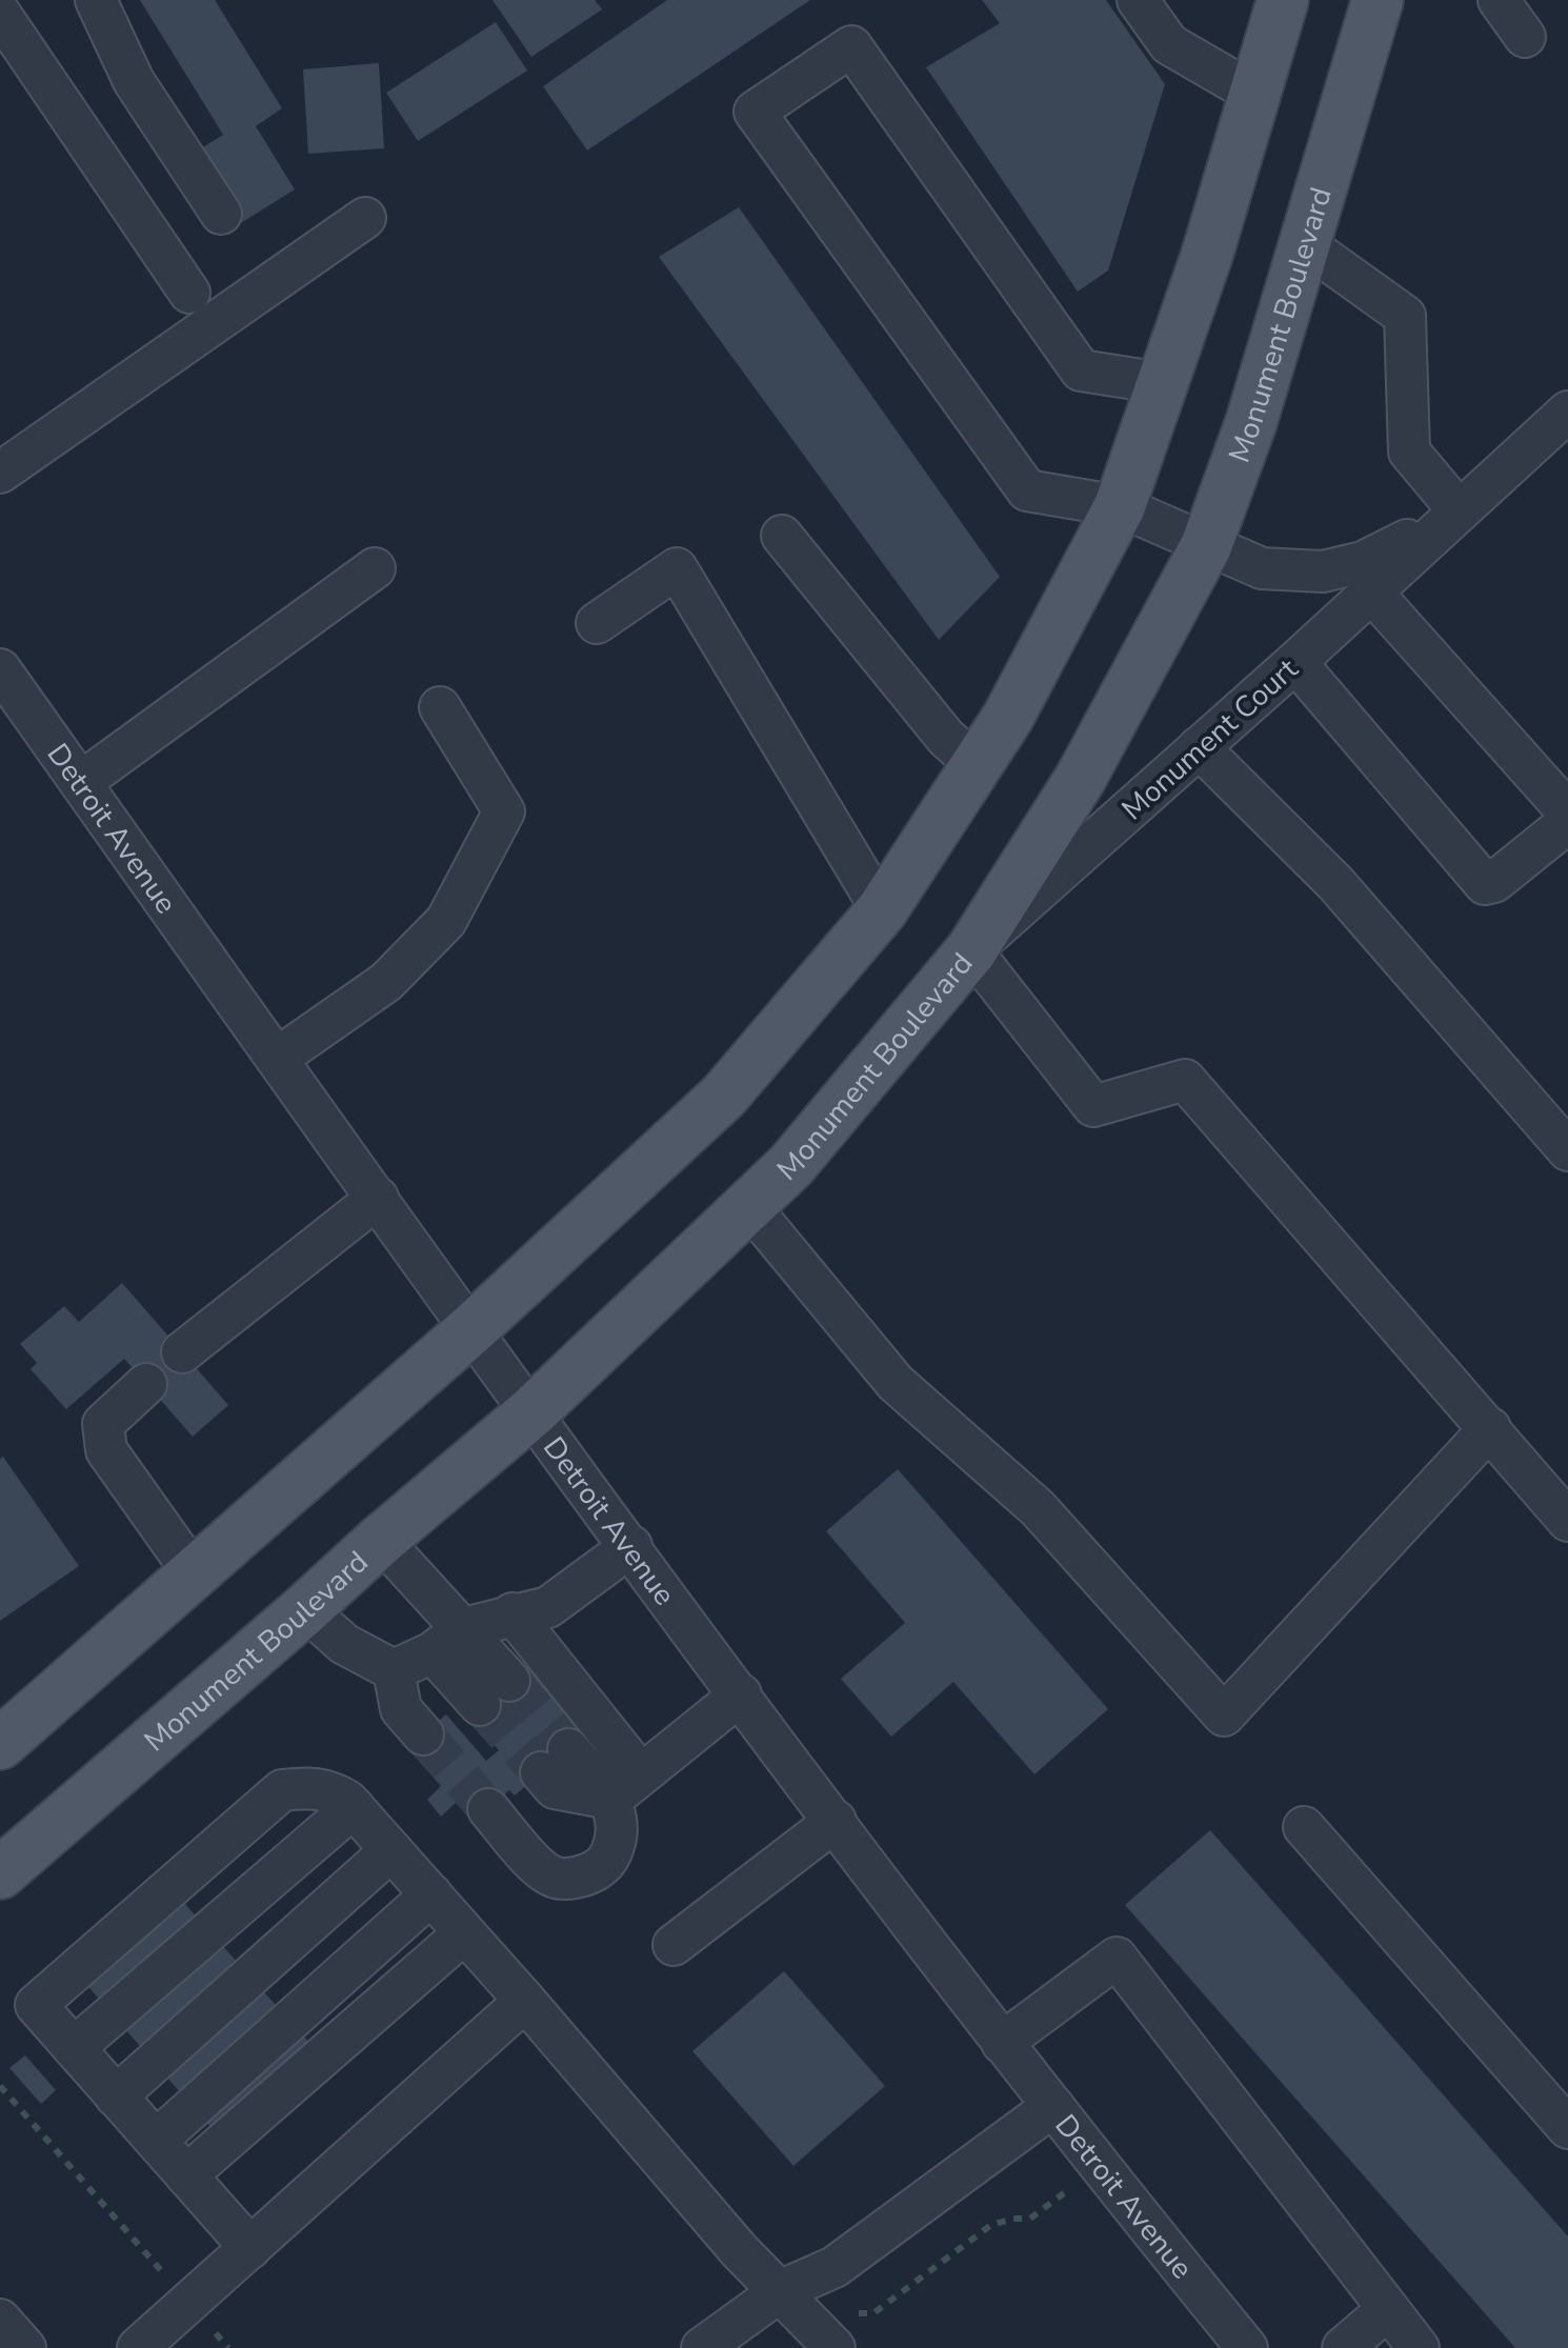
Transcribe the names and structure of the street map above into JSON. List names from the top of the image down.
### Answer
{
  "streets": {
    "main road": ["Monument Boulevard"],
    "street": ["Monument Court", "Detroit Avenue"]
  },
  "crossings": [
    ["Monument Boulevard", "Monument Court"],
    ["Monument Boulevard", "Detroit Avenue"]
  ]
}
